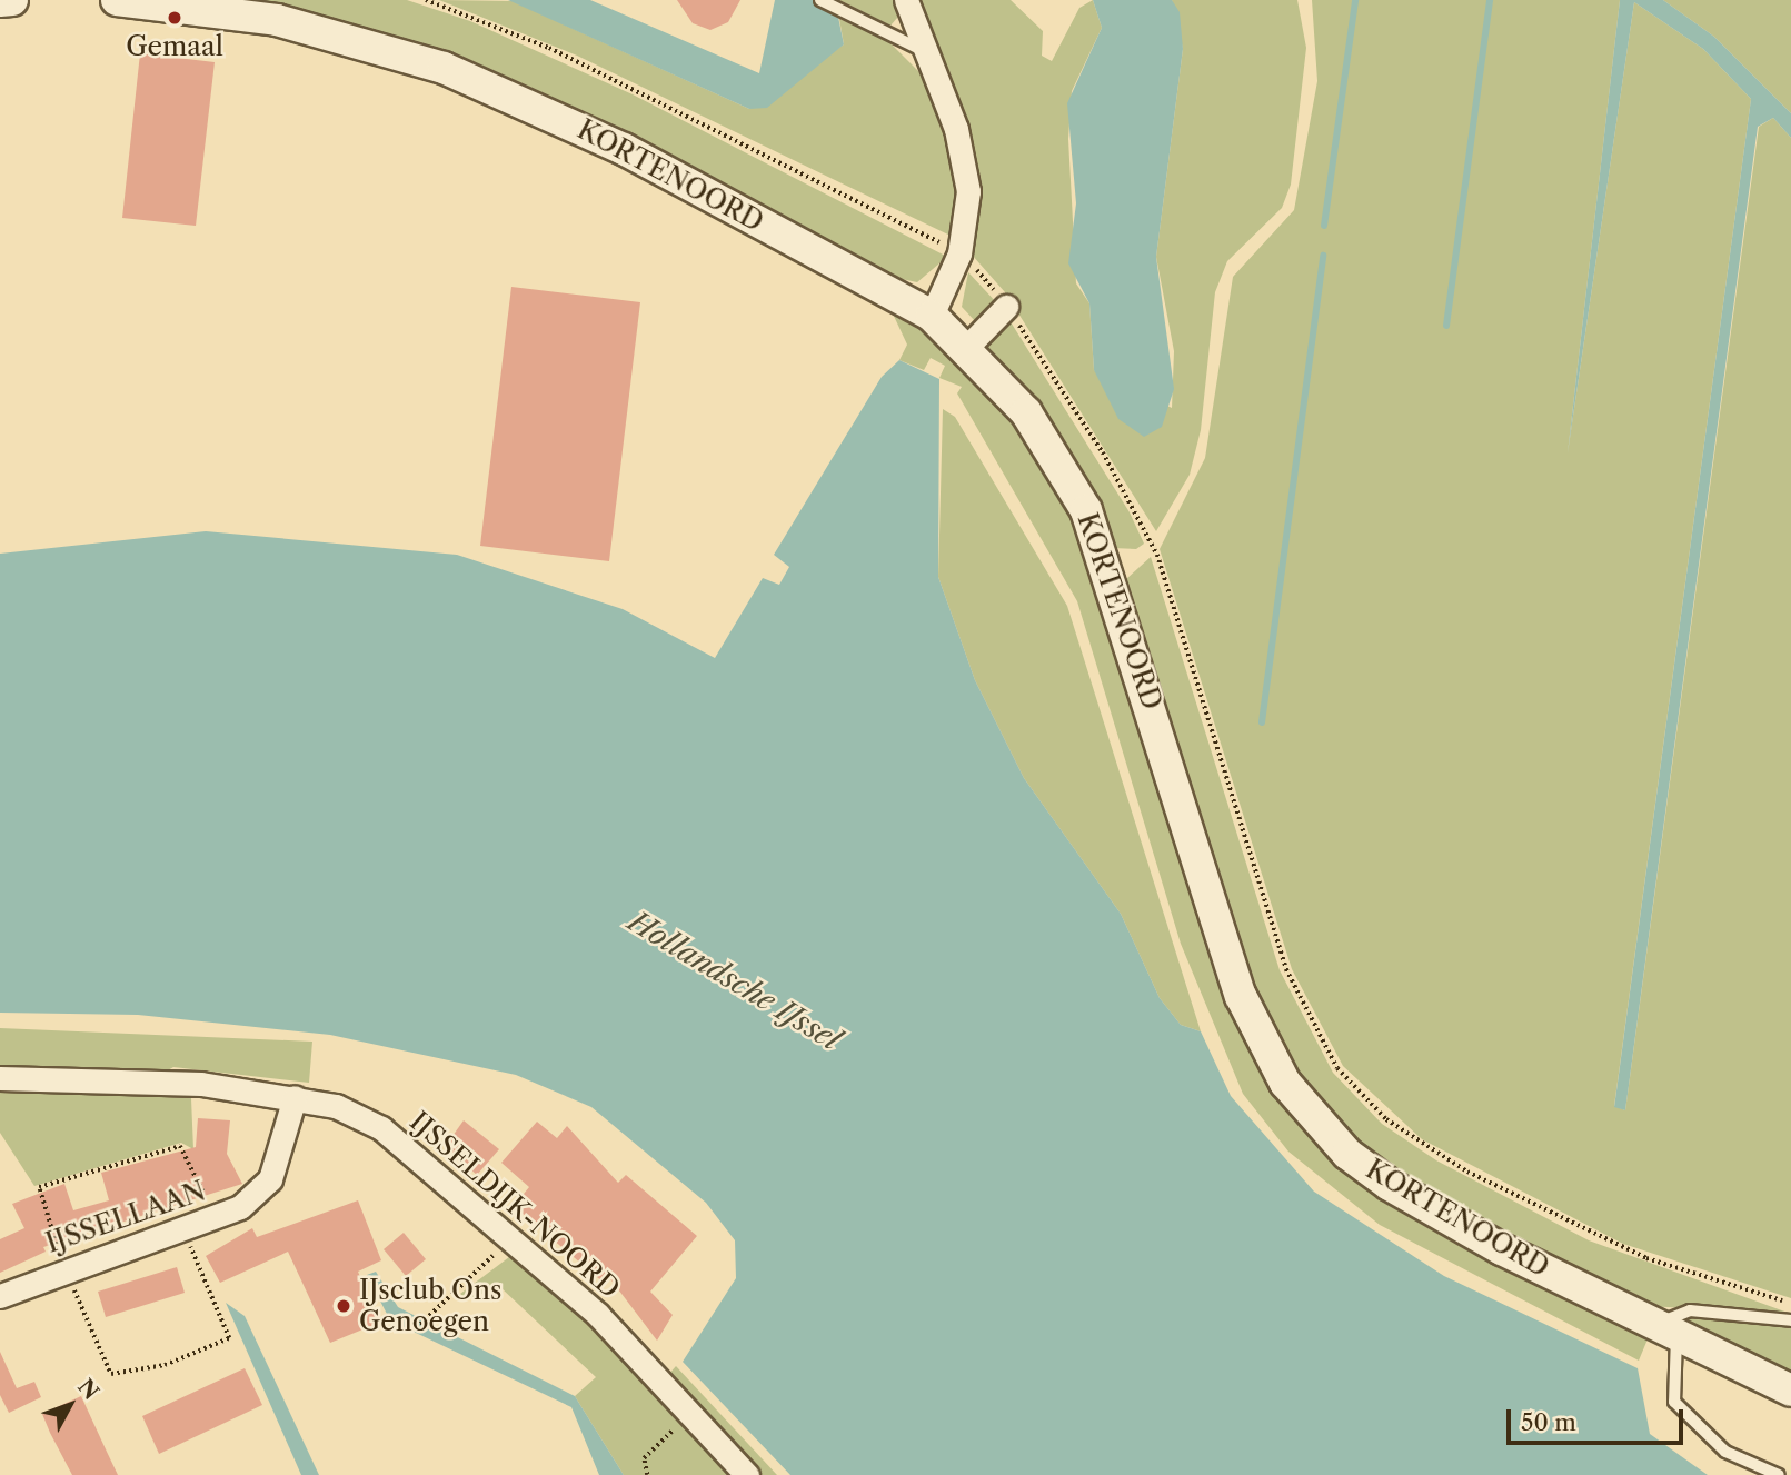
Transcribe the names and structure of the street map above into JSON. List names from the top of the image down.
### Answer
{
  "streets": {
    "street": ["KORTENOORD", "IJSSELDIJK-NOORD", "IJSSELLAAN"]
  },
  "crossings": [
    ["IJSSELDIJK-NOORD", "IJSSELLAAN"]
  ],
  "water": ["Hollandsche IJssel"],
  "places": ["Gemaal", "IJsclub Ons Genoegen"],
  "scale_bar": "50 m",
  "north": "top right"
}
